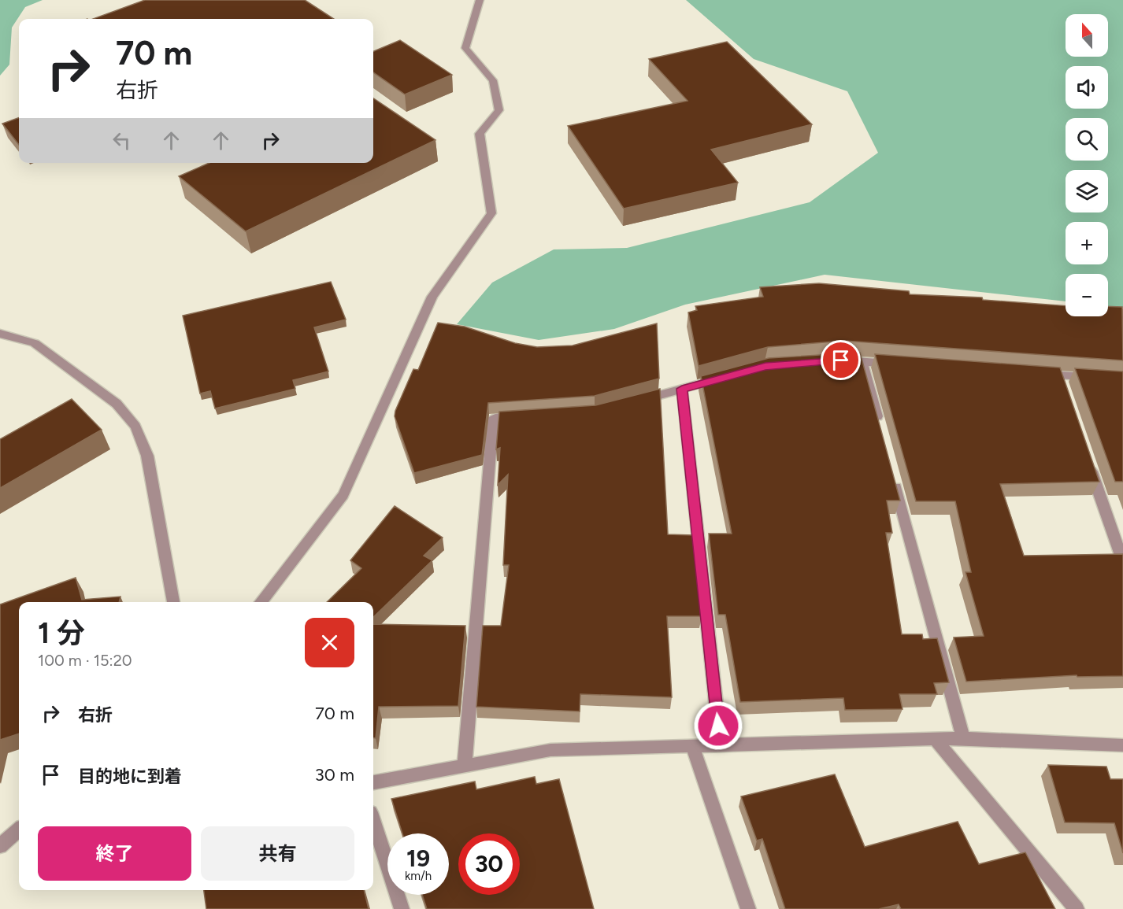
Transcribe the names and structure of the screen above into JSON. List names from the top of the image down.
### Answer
{
  "north": "top",
  "page": {
    "map_buttons": ["+", "−"],
    "turn": ["70 m", "右折"],
    "heading": ["1 分", "100 m · 15:20"],
    "list": [
      {
        "name": "右折",
        "value": "70 m"
      },
      {
        "name": "目的地に到着",
        "value": "30 m"
      }
    ],
    "buttons": ["終了", "共有"],
    "speed": "19 km/h",
    "limit": "30"
  }
}
